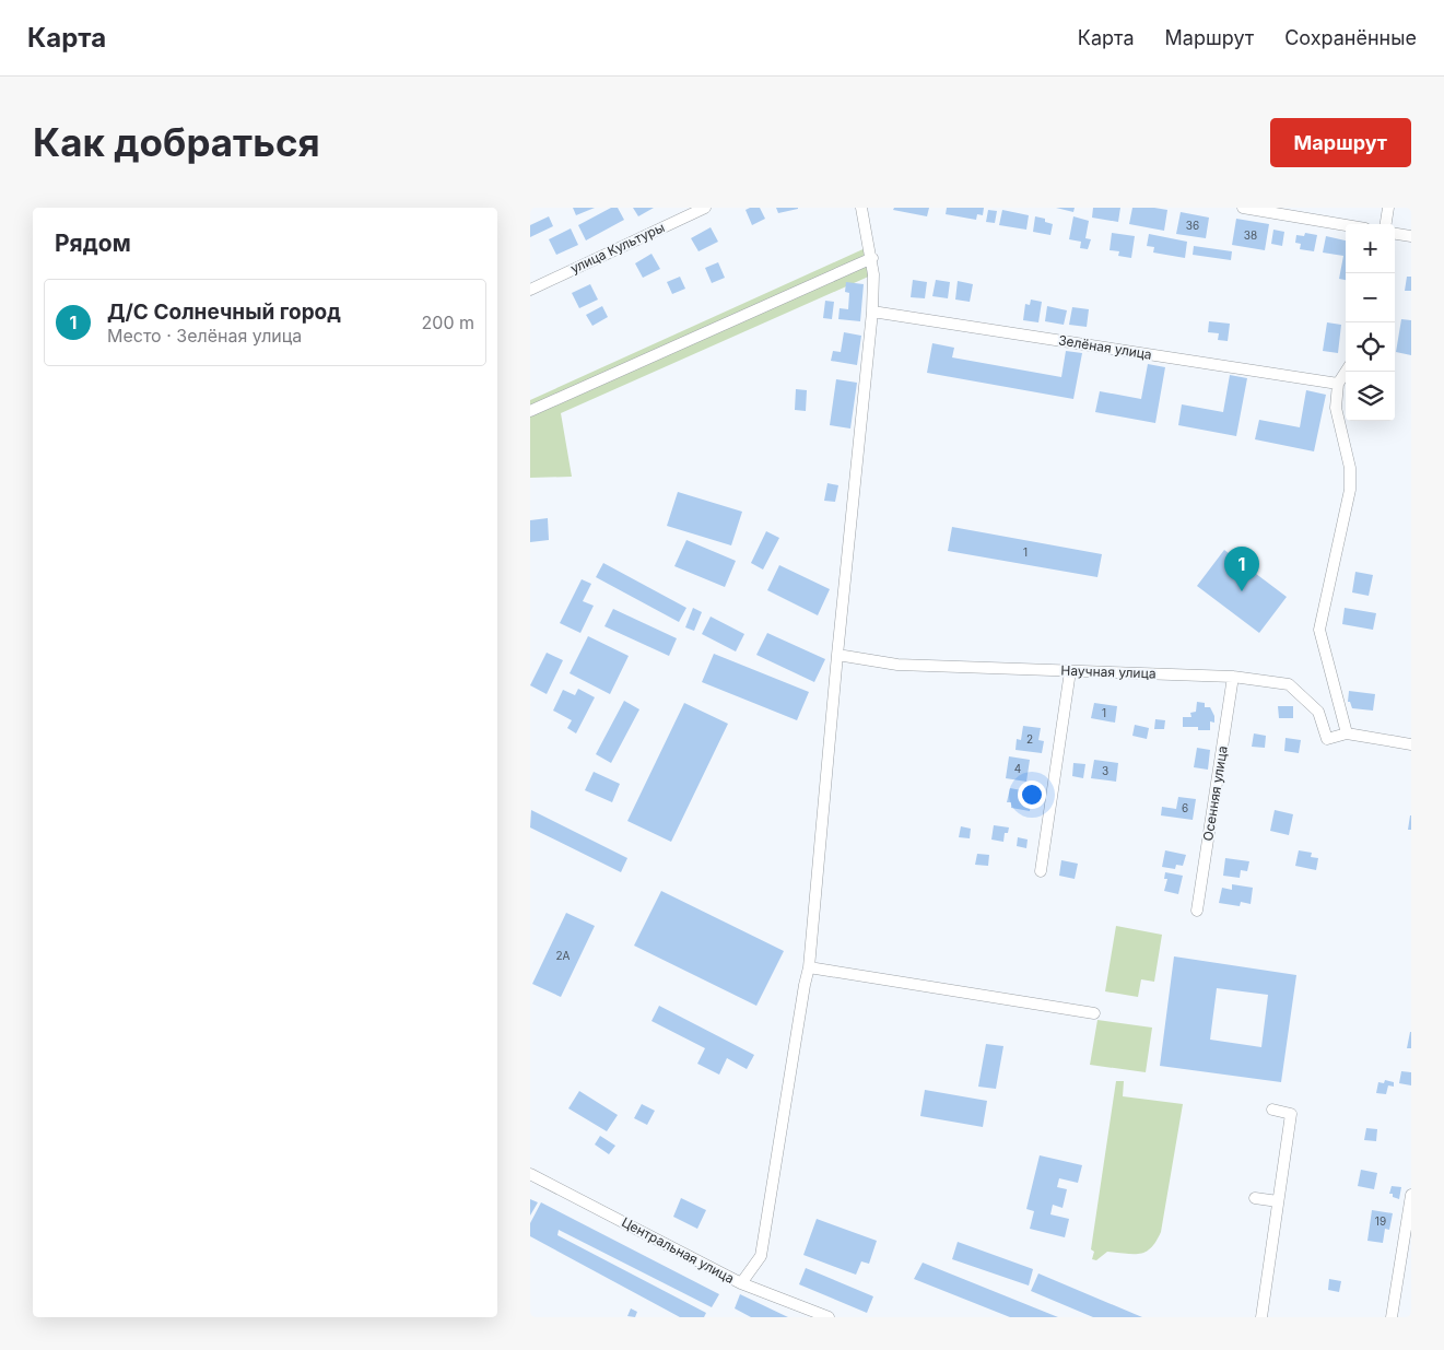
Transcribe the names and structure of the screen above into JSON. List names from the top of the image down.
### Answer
{
  "streets": {
    "street": [
      "улица Культуры",
      "Зелёная улица",
      "Научная улица",
      "Осенняя улица",
      "Центральная улица"
    ]
  },
  "crossings": [
    ["Научная улица", "Осенняя улица"]
  ],
  "house_numbers": [
    "36",
    "38",
    "1",
    "1",
    "2",
    "4",
    "3",
    "6",
    "2А",
    "19"
  ],
  "page": {
    "header": "Карта",
    "nav": ["Карта", "Маршрут", "Сохранённые"],
    "buttons": "Маршрут",
    "title": "Как добраться",
    "heading": "Рядом",
    "map_buttons": ["+", "−"],
    "list": [
      {
        "mark": "1",
        "name": "Д/С Солнечный город",
        "note": "Место · Зелёная улица",
        "value": "200 m"
      }
    ],
    "pins": "1"
  }
}
